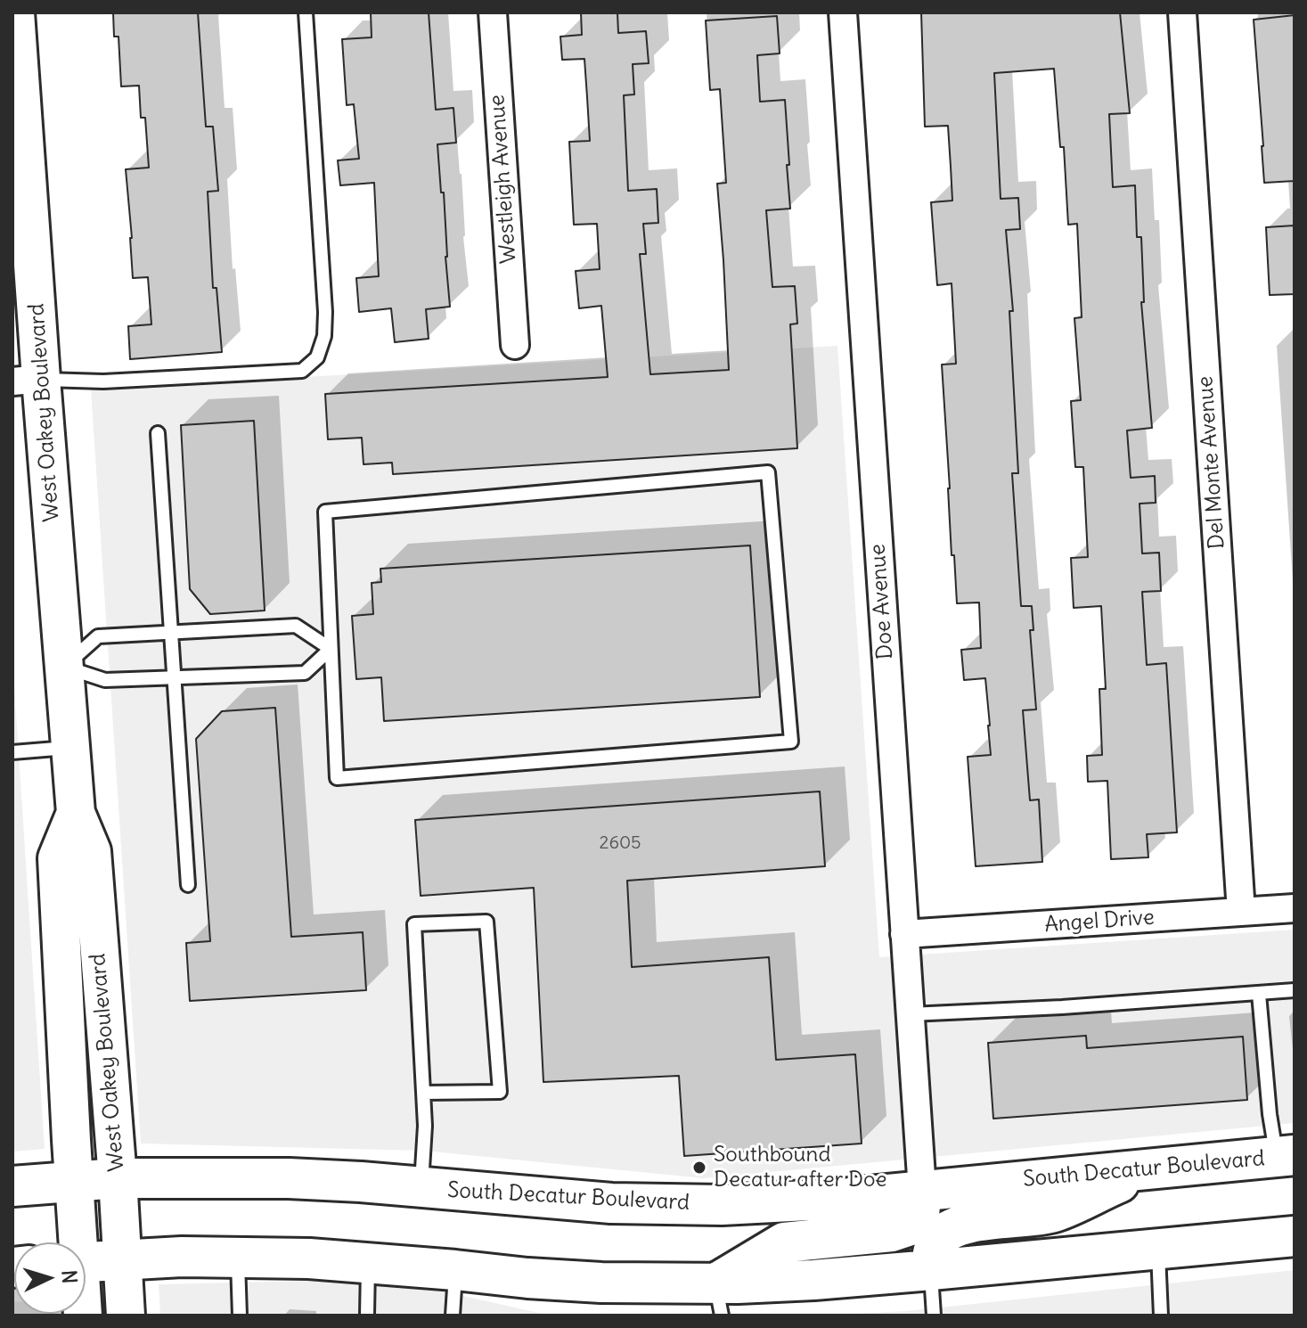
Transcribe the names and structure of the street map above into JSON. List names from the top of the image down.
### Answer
{
  "streets": {
    "main road": ["West Oakey Boulevard", "South Decatur Boulevard"],
    "street": [
      "Westleigh Avenue",
      "Del Monte Avenue",
      "Doe Avenue",
      "Angel Drive"
    ]
  },
  "crossings": [
    ["West Oakey Boulevard", "South Decatur Boulevard"],
    ["Del Monte Avenue", "Angel Drive"],
    ["Doe Avenue", "Angel Drive"],
    ["Doe Avenue", "South Decatur Boulevard"]
  ],
  "places": ["Southbound Decatur after Doe"],
  "house_numbers": ["2605"],
  "north": "right"
}
